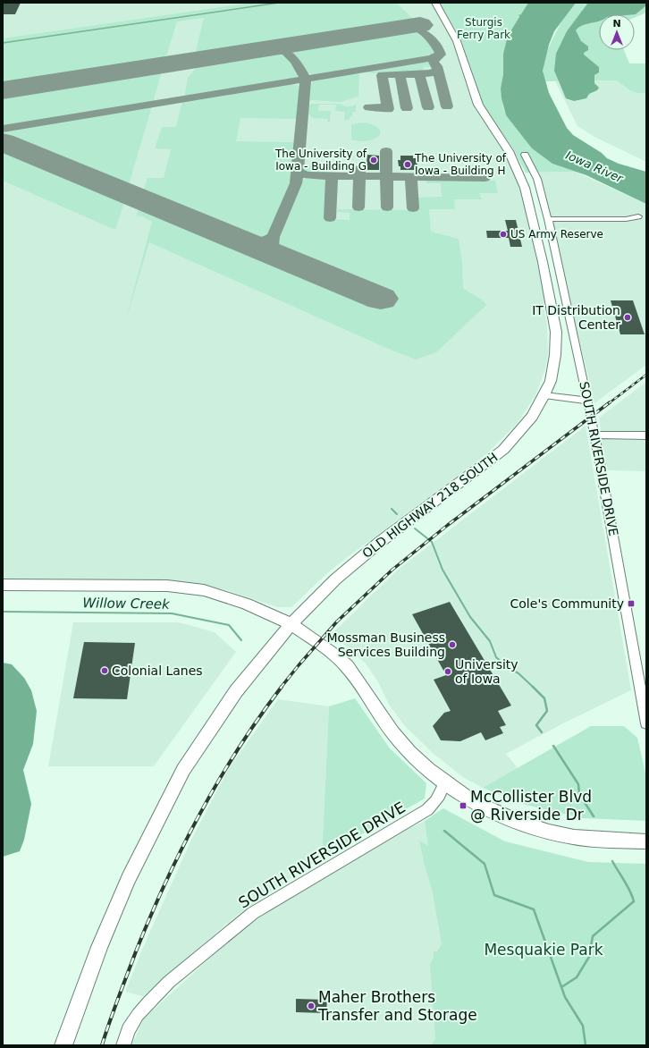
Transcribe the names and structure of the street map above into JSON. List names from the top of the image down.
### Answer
{
  "streets": {
    "main road": ["OLD HIGHWAY 218 SOUTH"],
    "street": ["SOUTH RIVERSIDE DRIVE"]
  },
  "water": ["Iowa River", "Willow Creek"],
  "parks": ["Sturgis Ferry Park", "Mesquakie Park"],
  "places": {
    "other": [
      "The University of Iowa - Building G",
      "The University of Iowa - Building H",
      "US Army Reserve",
      "IT Distribution Center",
      "Mossman Business Services Building",
      "Colonial Lanes",
      "University of Iowa",
      "Maher Brothers Transfer and Storage"
    ],
    "transit": ["Cole's Community", "McCollister Blvd @ Riverside Dr"]
  },
  "north": "top"
}
